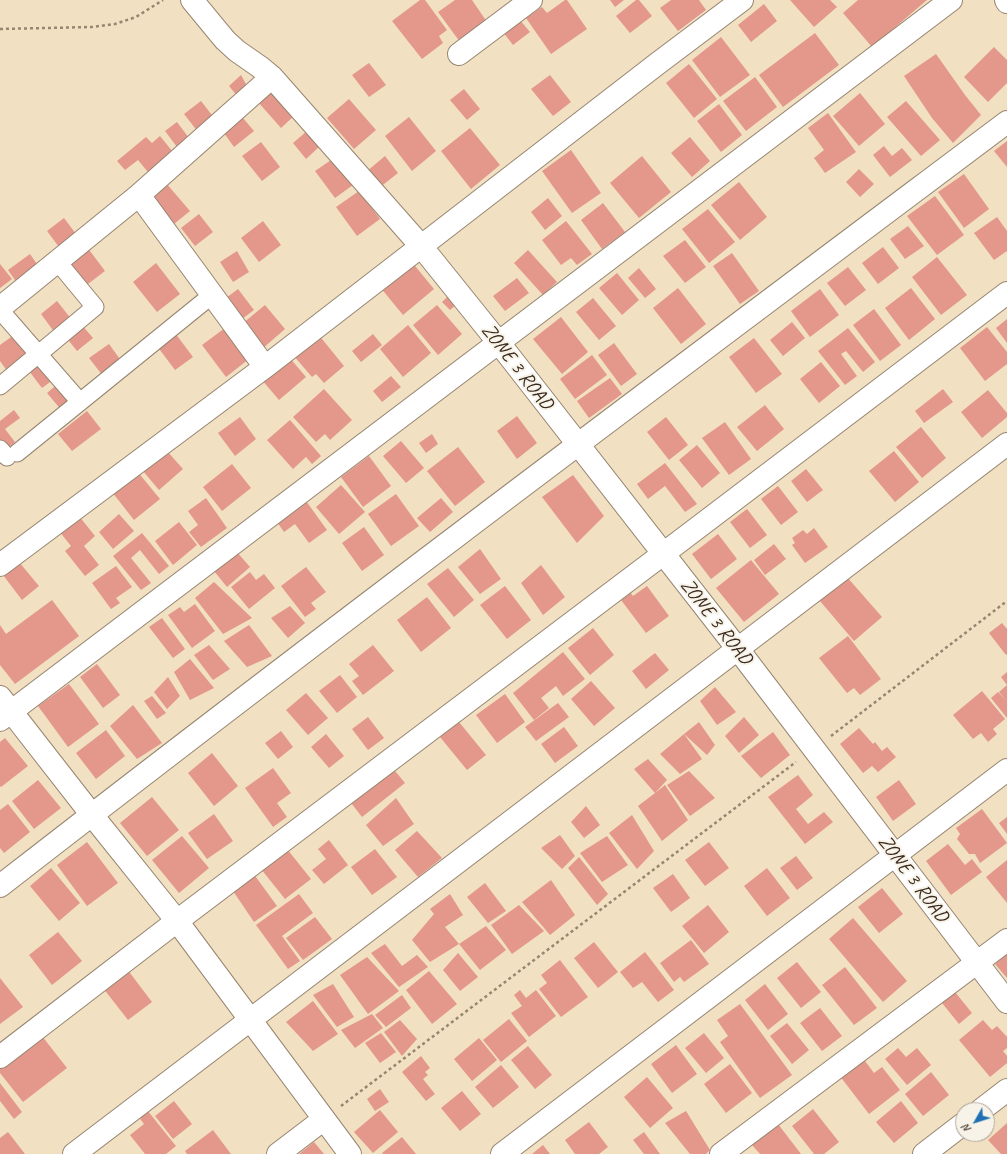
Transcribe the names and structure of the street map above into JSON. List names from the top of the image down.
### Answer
{
  "streets": {
    "street": ["ZONE 3 ROAD"]
  },
  "north": "bottom left"
}
